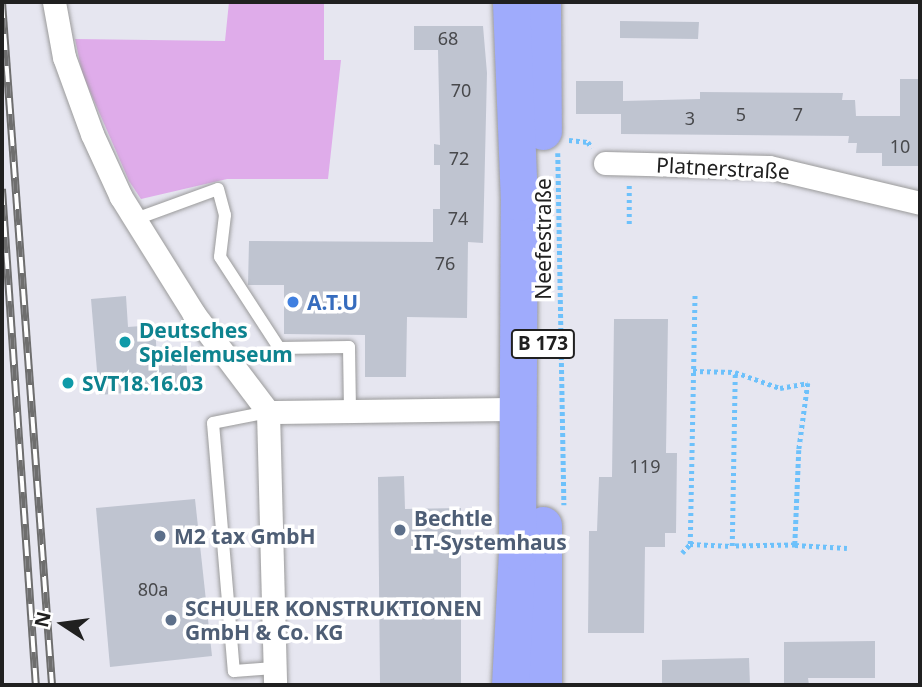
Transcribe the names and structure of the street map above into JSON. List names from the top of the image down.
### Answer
{
  "streets": {
    "main road": ["Neefestraße", "B 173"],
    "street": ["Platnerstraße"]
  },
  "places": [
    "A.T.U",
    "Deutsches Spielemuseum",
    "SVT18.16.03",
    "Bechtle IT-Systemhaus",
    "M2 tax GmbH",
    "SCHULER KONSTRUKTIONEN GmbH & Co. KG"
  ],
  "house_numbers": [
    "68",
    "70",
    "5",
    "7",
    "3",
    "10",
    "72",
    "74",
    "76",
    "119",
    "80a"
  ],
  "north": "left"
}
